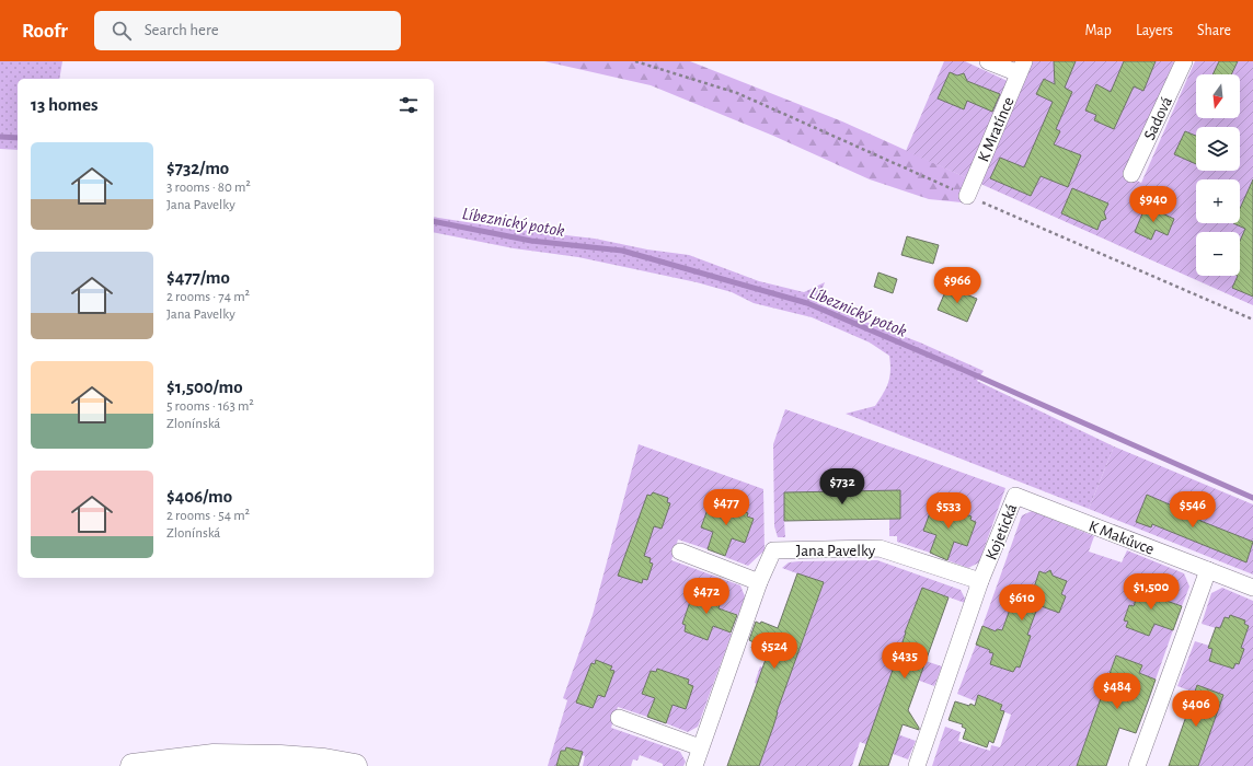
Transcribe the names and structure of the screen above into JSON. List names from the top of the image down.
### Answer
{
  "streets": {
    "street": [
      "Sadová",
      "K Mratínce",
      "Kojetická",
      "K Makůvce",
      "Jana Pavelky"
    ]
  },
  "crossings": [
    ["Kojetická", "K Makůvce"],
    ["Kojetická", "Jana Pavelky"]
  ],
  "water": ["Líbeznický potok"],
  "north": "bottom",
  "page": {
    "header": "Roofr",
    "search": "Search here",
    "nav": ["Map", "Layers", "Share"],
    "map_buttons": ["+", "−"],
    "heading": "13 homes",
    "list": [
      {
        "name": "$732/mo",
        "note": "3 rooms · 80 m² · Jana Pavelky"
      },
      {
        "name": "$477/mo",
        "note": "2 rooms · 74 m² · Jana Pavelky"
      },
      {
        "name": "$1,500/mo",
        "note": "5 rooms · 163 m² · Zlonínská"
      },
      {
        "name": "$406/mo",
        "note": "2 rooms · 54 m² · Zlonínská"
      }
    ],
    "price": [
      "$940",
      "$966",
      "$732",
      "$477",
      "$546",
      "$533",
      "$1,500",
      "$472",
      "$610",
      "$524",
      "$435",
      "$484",
      "$406"
    ]
  }
}
